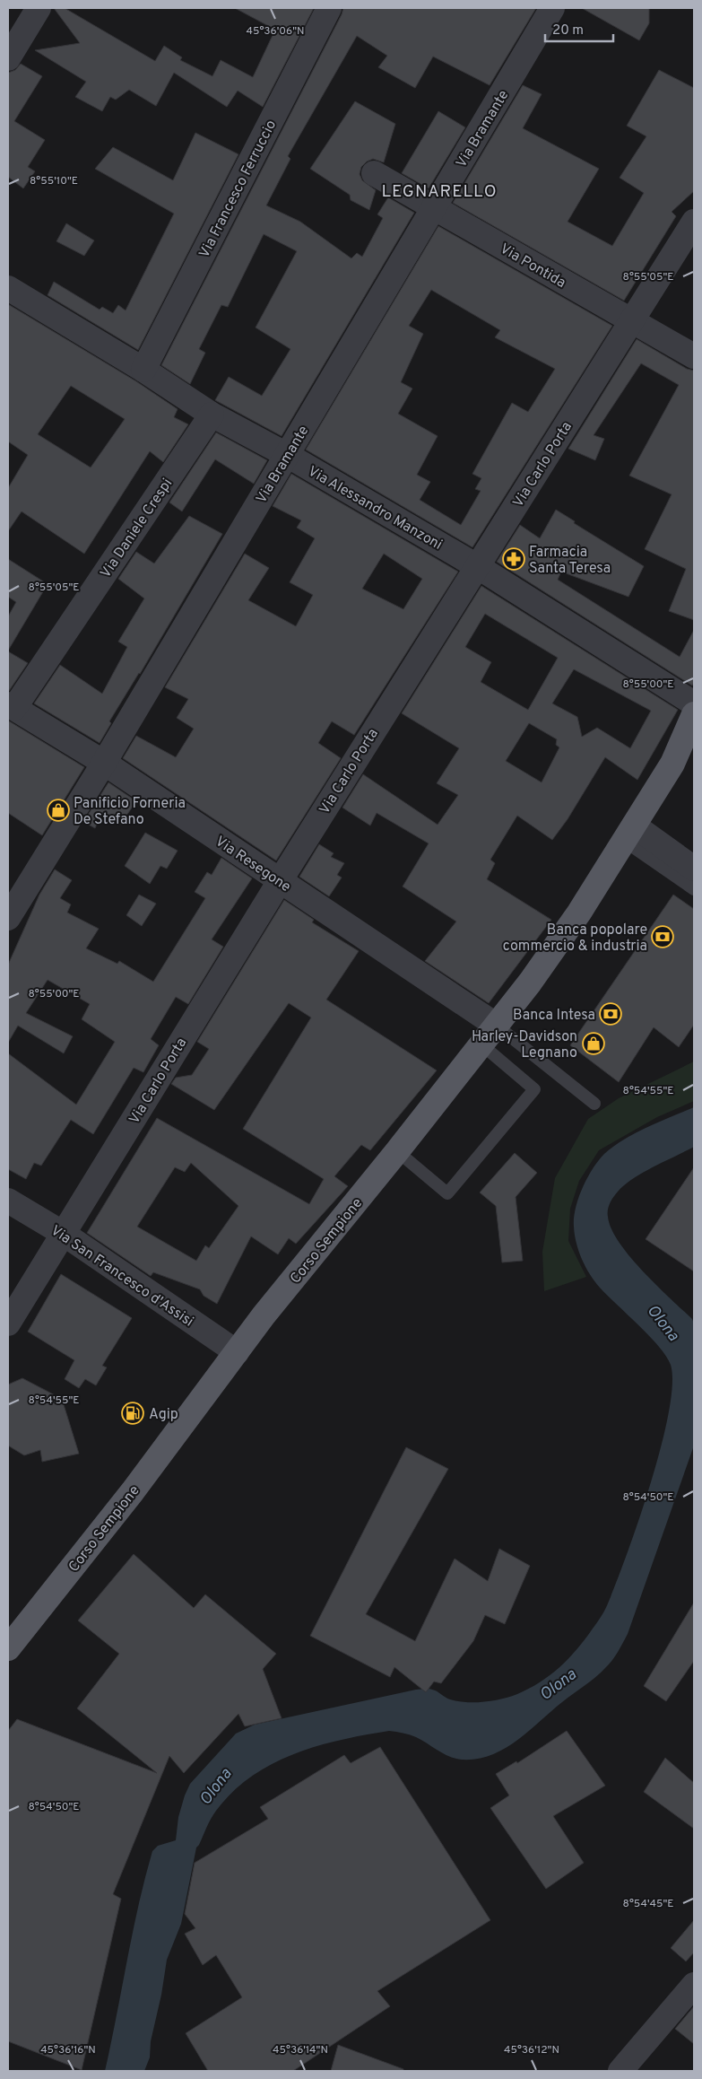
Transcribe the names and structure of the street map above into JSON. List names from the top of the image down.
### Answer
{
  "streets": {
    "main road": ["Corso Sempione"],
    "street": [
      "Via Bramante",
      "Via Francesco Ferruccio",
      "Via Pontida",
      "Via Carlo Porta",
      "Via Alessandro Manzoni",
      "Via Daniele Crespi",
      "Via Resegone",
      "Via San Francesco d'Assisi"
    ]
  },
  "crossings": [
    ["Via Bramante", "Via Pontida"],
    ["Via Bramante", "Via Alessandro Manzoni"],
    ["Via Bramante", "Via Resegone"],
    ["Via Francesco Ferruccio", "Via Alessandro Manzoni"],
    ["Via Pontida", "Via Carlo Porta"],
    ["Via Carlo Porta", "Via Alessandro Manzoni"],
    ["Via Carlo Porta", "Via Resegone"],
    ["Via Carlo Porta", "Via San Francesco d'Assisi"],
    ["Via Alessandro Manzoni", "Via Daniele Crespi"],
    ["Via Daniele Crespi", "Via Resegone"],
    ["Via Resegone", "Corso Sempione"],
    ["Corso Sempione", "Via San Francesco d'Assisi"]
  ],
  "districts": ["LEGNARELLO"],
  "water": ["Olona"],
  "places": {
    "pharmacy": ["Farmacia Santa Teresa"],
    "shop": ["Panificio Forneria De Stefano", "Harley-Davidson Legnano"],
    "bank": ["Banca popolare commercio & industria", "Banca Intesa"],
    "fuel station": ["Agip"]
  },
  "scale_bar": "20 m",
  "coordinates": [
    "45°36'06\"N",
    "8°55'10\"E",
    "8°55'05\"E",
    "8°55'00\"E",
    "8°54'55\"E",
    "8°54'50\"E",
    "8°54'45\"E",
    "45°36'16\"N",
    "45°36'14\"N",
    "45°36'12\"N"
  ]
}
